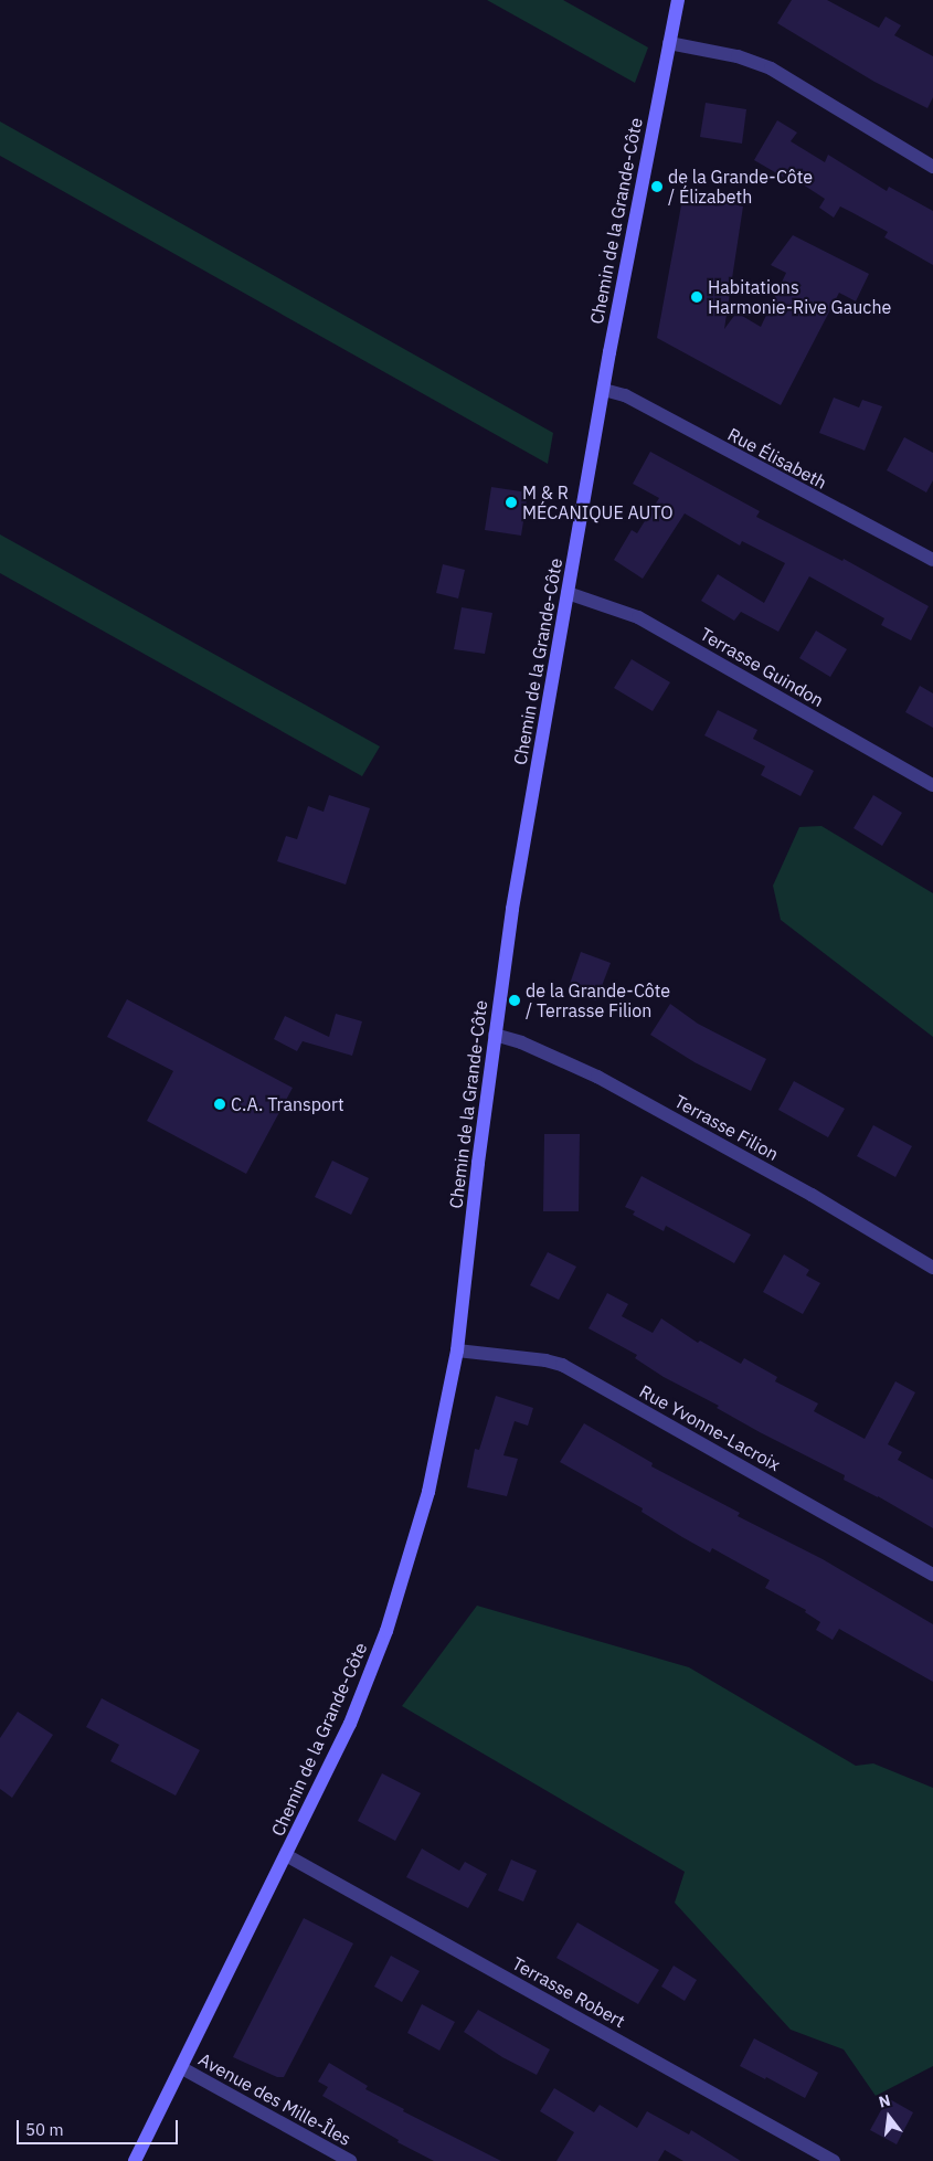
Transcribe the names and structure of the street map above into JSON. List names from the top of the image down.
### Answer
{
  "streets": {
    "main road": ["Chemin de la Grande-Côte"],
    "street": [
      "Rue Élisabeth",
      "Terrasse Guindon",
      "Terrasse Filion",
      "Rue Yvonne-Lacroix",
      "Terrasse Robert",
      "Avenue des Mille-Îles"
    ]
  },
  "crossings": [
    ["Chemin de la Grande-Côte", "Rue Élisabeth"],
    ["Chemin de la Grande-Côte", "Terrasse Guindon"],
    ["Chemin de la Grande-Côte", "Terrasse Filion"],
    ["Chemin de la Grande-Côte", "Rue Yvonne-Lacroix"],
    ["Chemin de la Grande-Côte", "Terrasse Robert"],
    ["Chemin de la Grande-Côte", "Avenue des Mille-Îles"]
  ],
  "places": [
    "de la Grande-Côte / Élizabeth",
    "Habitations Harmonie-Rive Gauche",
    "M & R MÉCANIQUE AUTO",
    "de la Grande-Côte / Terrasse Filion",
    "C.A. Transport"
  ],
  "scale_bar": "50 m",
  "north": "top"
}
